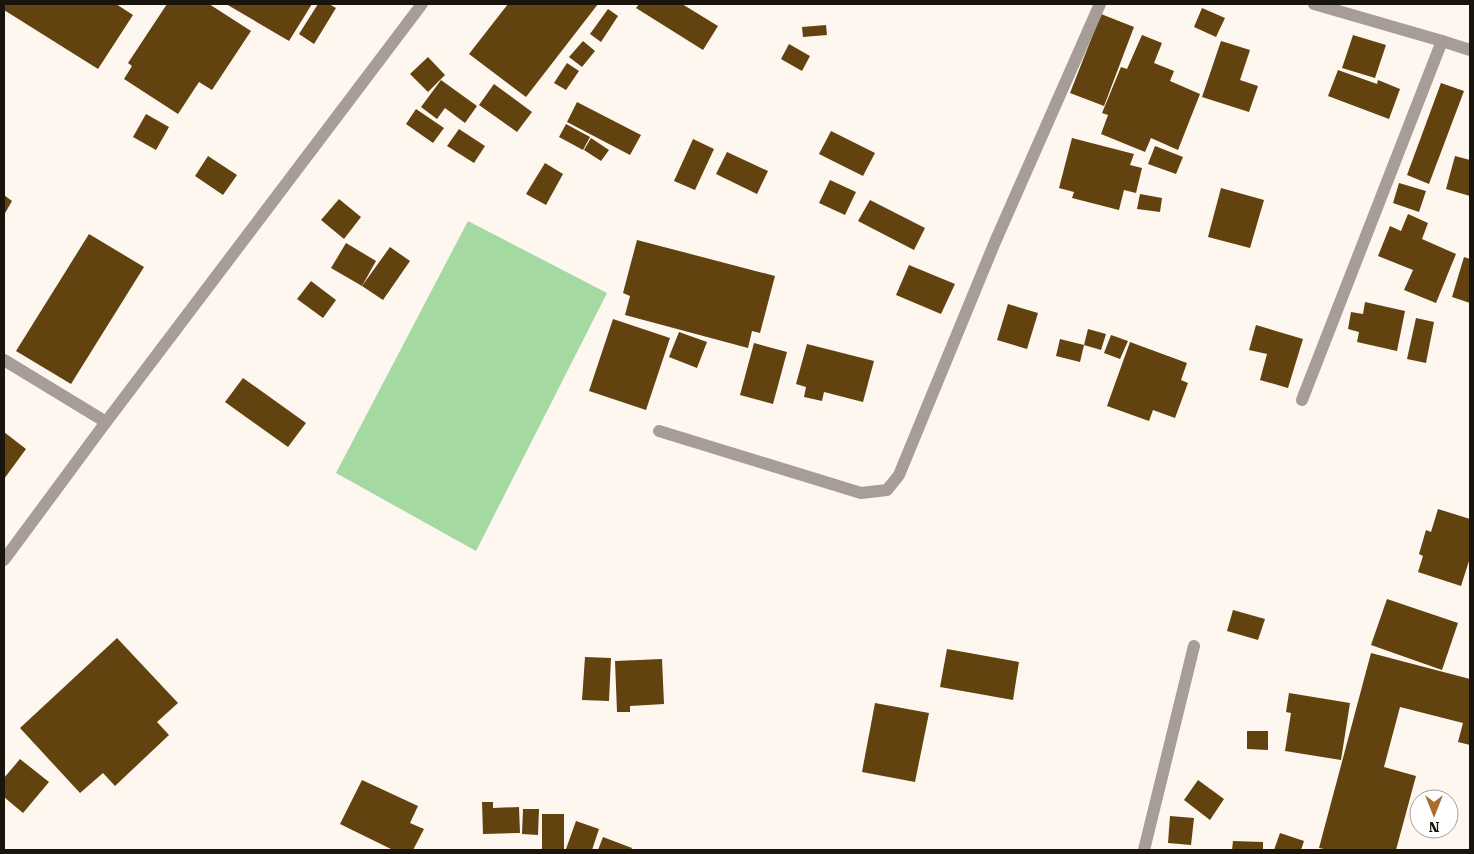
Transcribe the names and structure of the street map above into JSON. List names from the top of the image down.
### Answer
{
  "north": "bottom"
}
